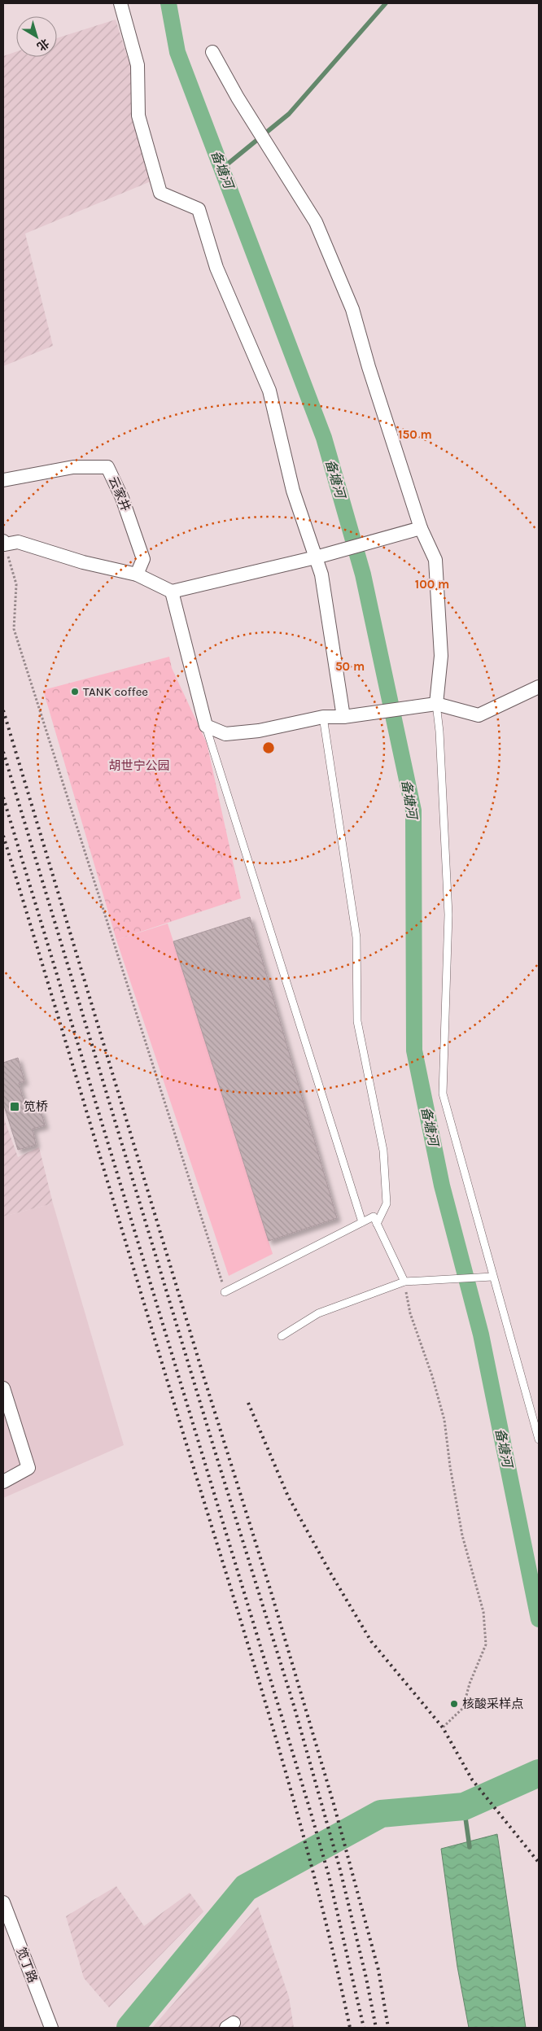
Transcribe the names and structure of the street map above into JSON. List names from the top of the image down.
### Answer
{
  "streets": {
    "street": ["云家井", "笕丁路"]
  },
  "water": ["备塘河"],
  "parks": ["胡世宁公园"],
  "places": {
    "other": ["TANK coffee", "核酸采样点"],
    "transit": ["笕桥"]
  },
  "north": "bottom right",
  "rings": ["150 m", "100 m", "50 m"]
}
